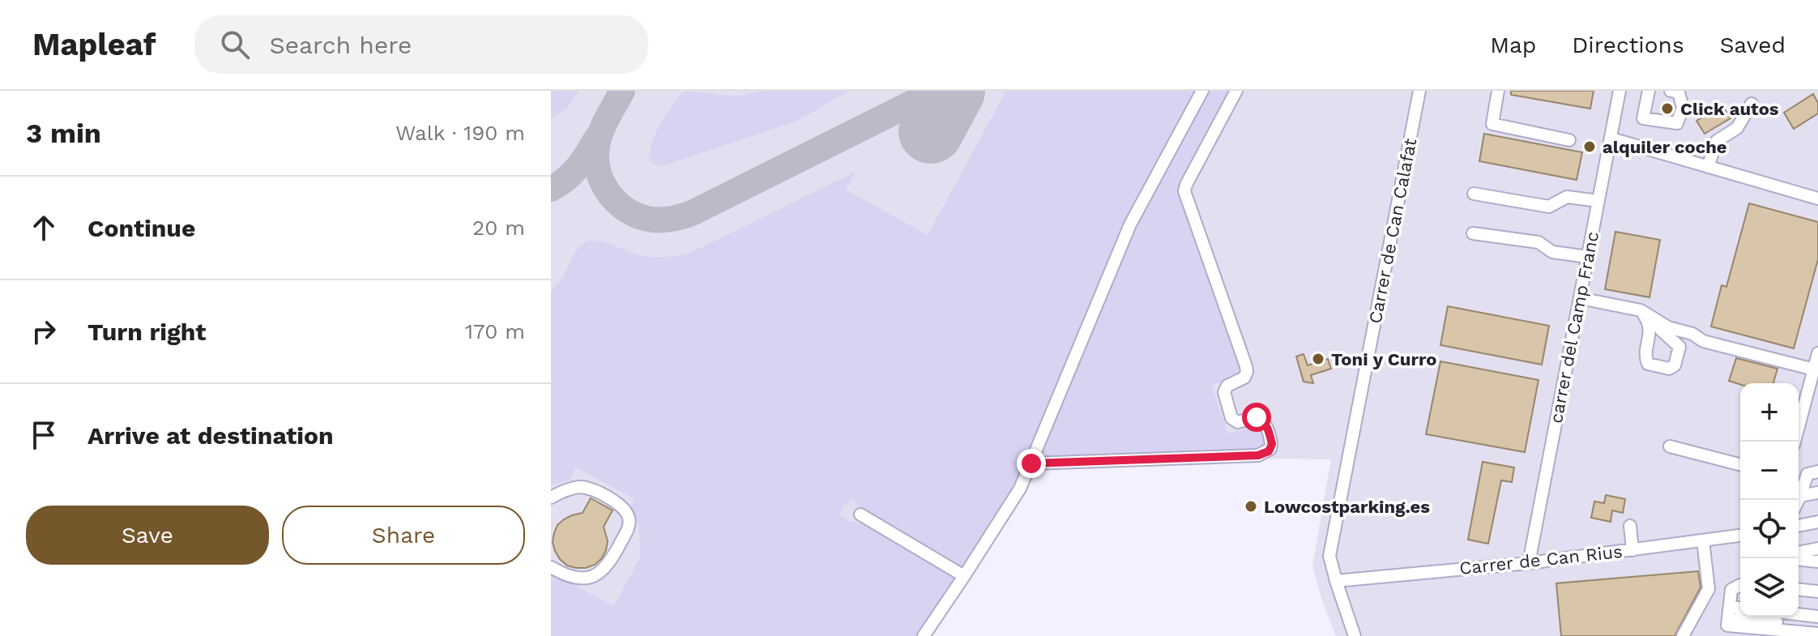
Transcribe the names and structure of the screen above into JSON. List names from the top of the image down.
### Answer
{
  "streets": {
    "street": ["Carrer de Can Calafat", "carrer del Camp Franc", "Carrer de Can Rius"]
  },
  "crossings": [
    ["Carrer de Can Calafat", "Carrer de Can Rius"],
    ["carrer del Camp Franc", "Carrer de Can Rius"]
  ],
  "places": [
    "Click autos",
    "alquiler coche",
    "Toni y Curro",
    "Lowcostparking.es"
  ],
  "page": {
    "header": "Mapleaf",
    "search": "Search here",
    "nav": ["Map", "Directions", "Saved"],
    "heading": ["3 min", "Walk · 190 m"],
    "list": [
      ["Continue", "20 m"],
      ["Turn right", "170 m"],
      "Arrive at destination"
    ],
    "map_buttons": ["+", "−"],
    "buttons": ["Save", "Share"]
  }
}
